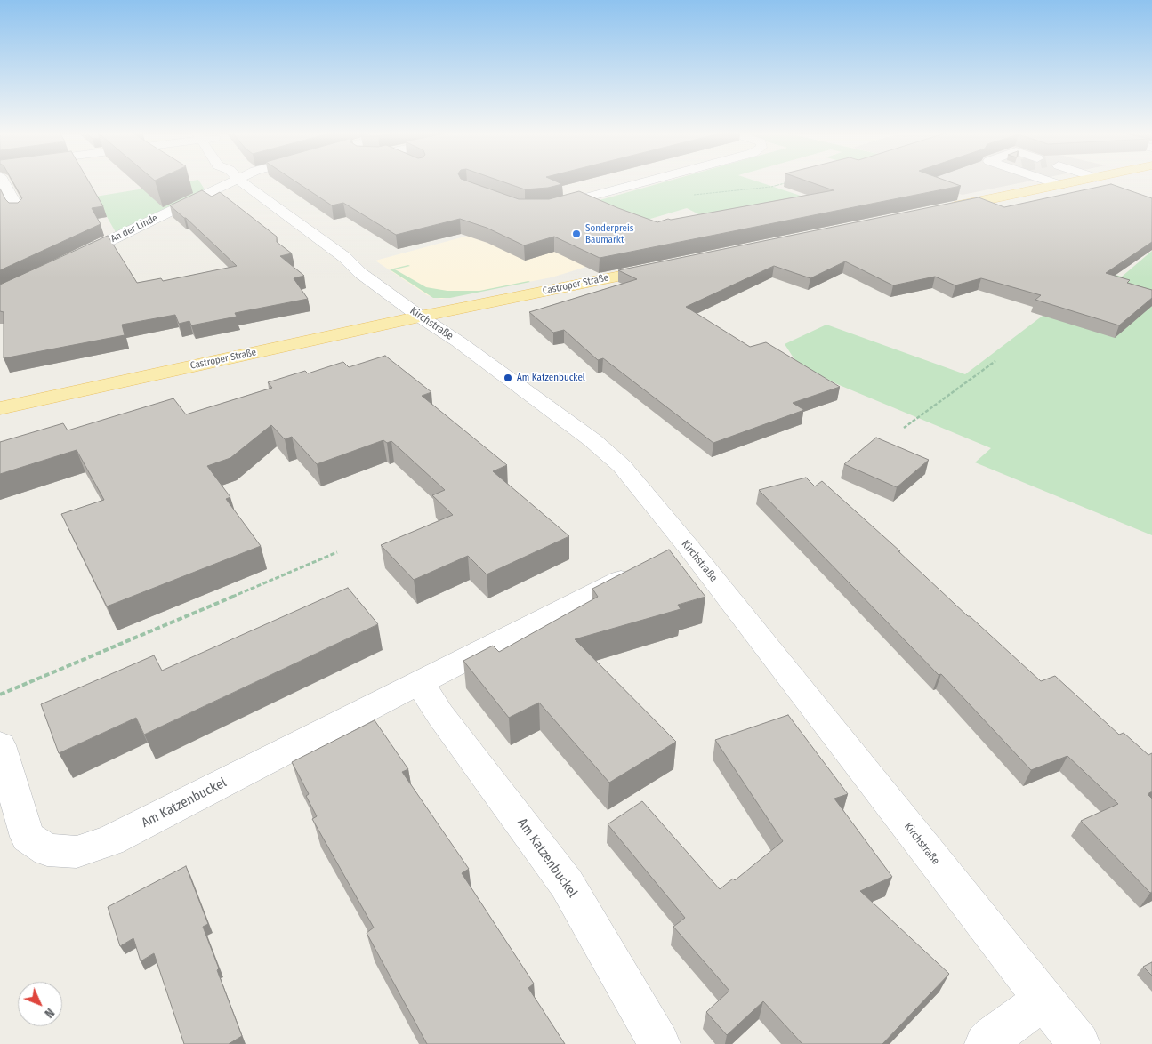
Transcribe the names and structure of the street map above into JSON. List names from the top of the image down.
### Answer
{
  "streets": {
    "main road": ["Castroper Straße"],
    "street": ["An der Linde", "Kirchstraße", "Am Katzenbuckel"]
  },
  "crossings": [
    ["Castroper Straße", "Kirchstraße"],
    ["Kirchstraße", "Am Katzenbuckel"]
  ],
  "places": ["Sonderpreis Baumarkt", "Am Katzenbuckel"],
  "north": "bottom right"
}
